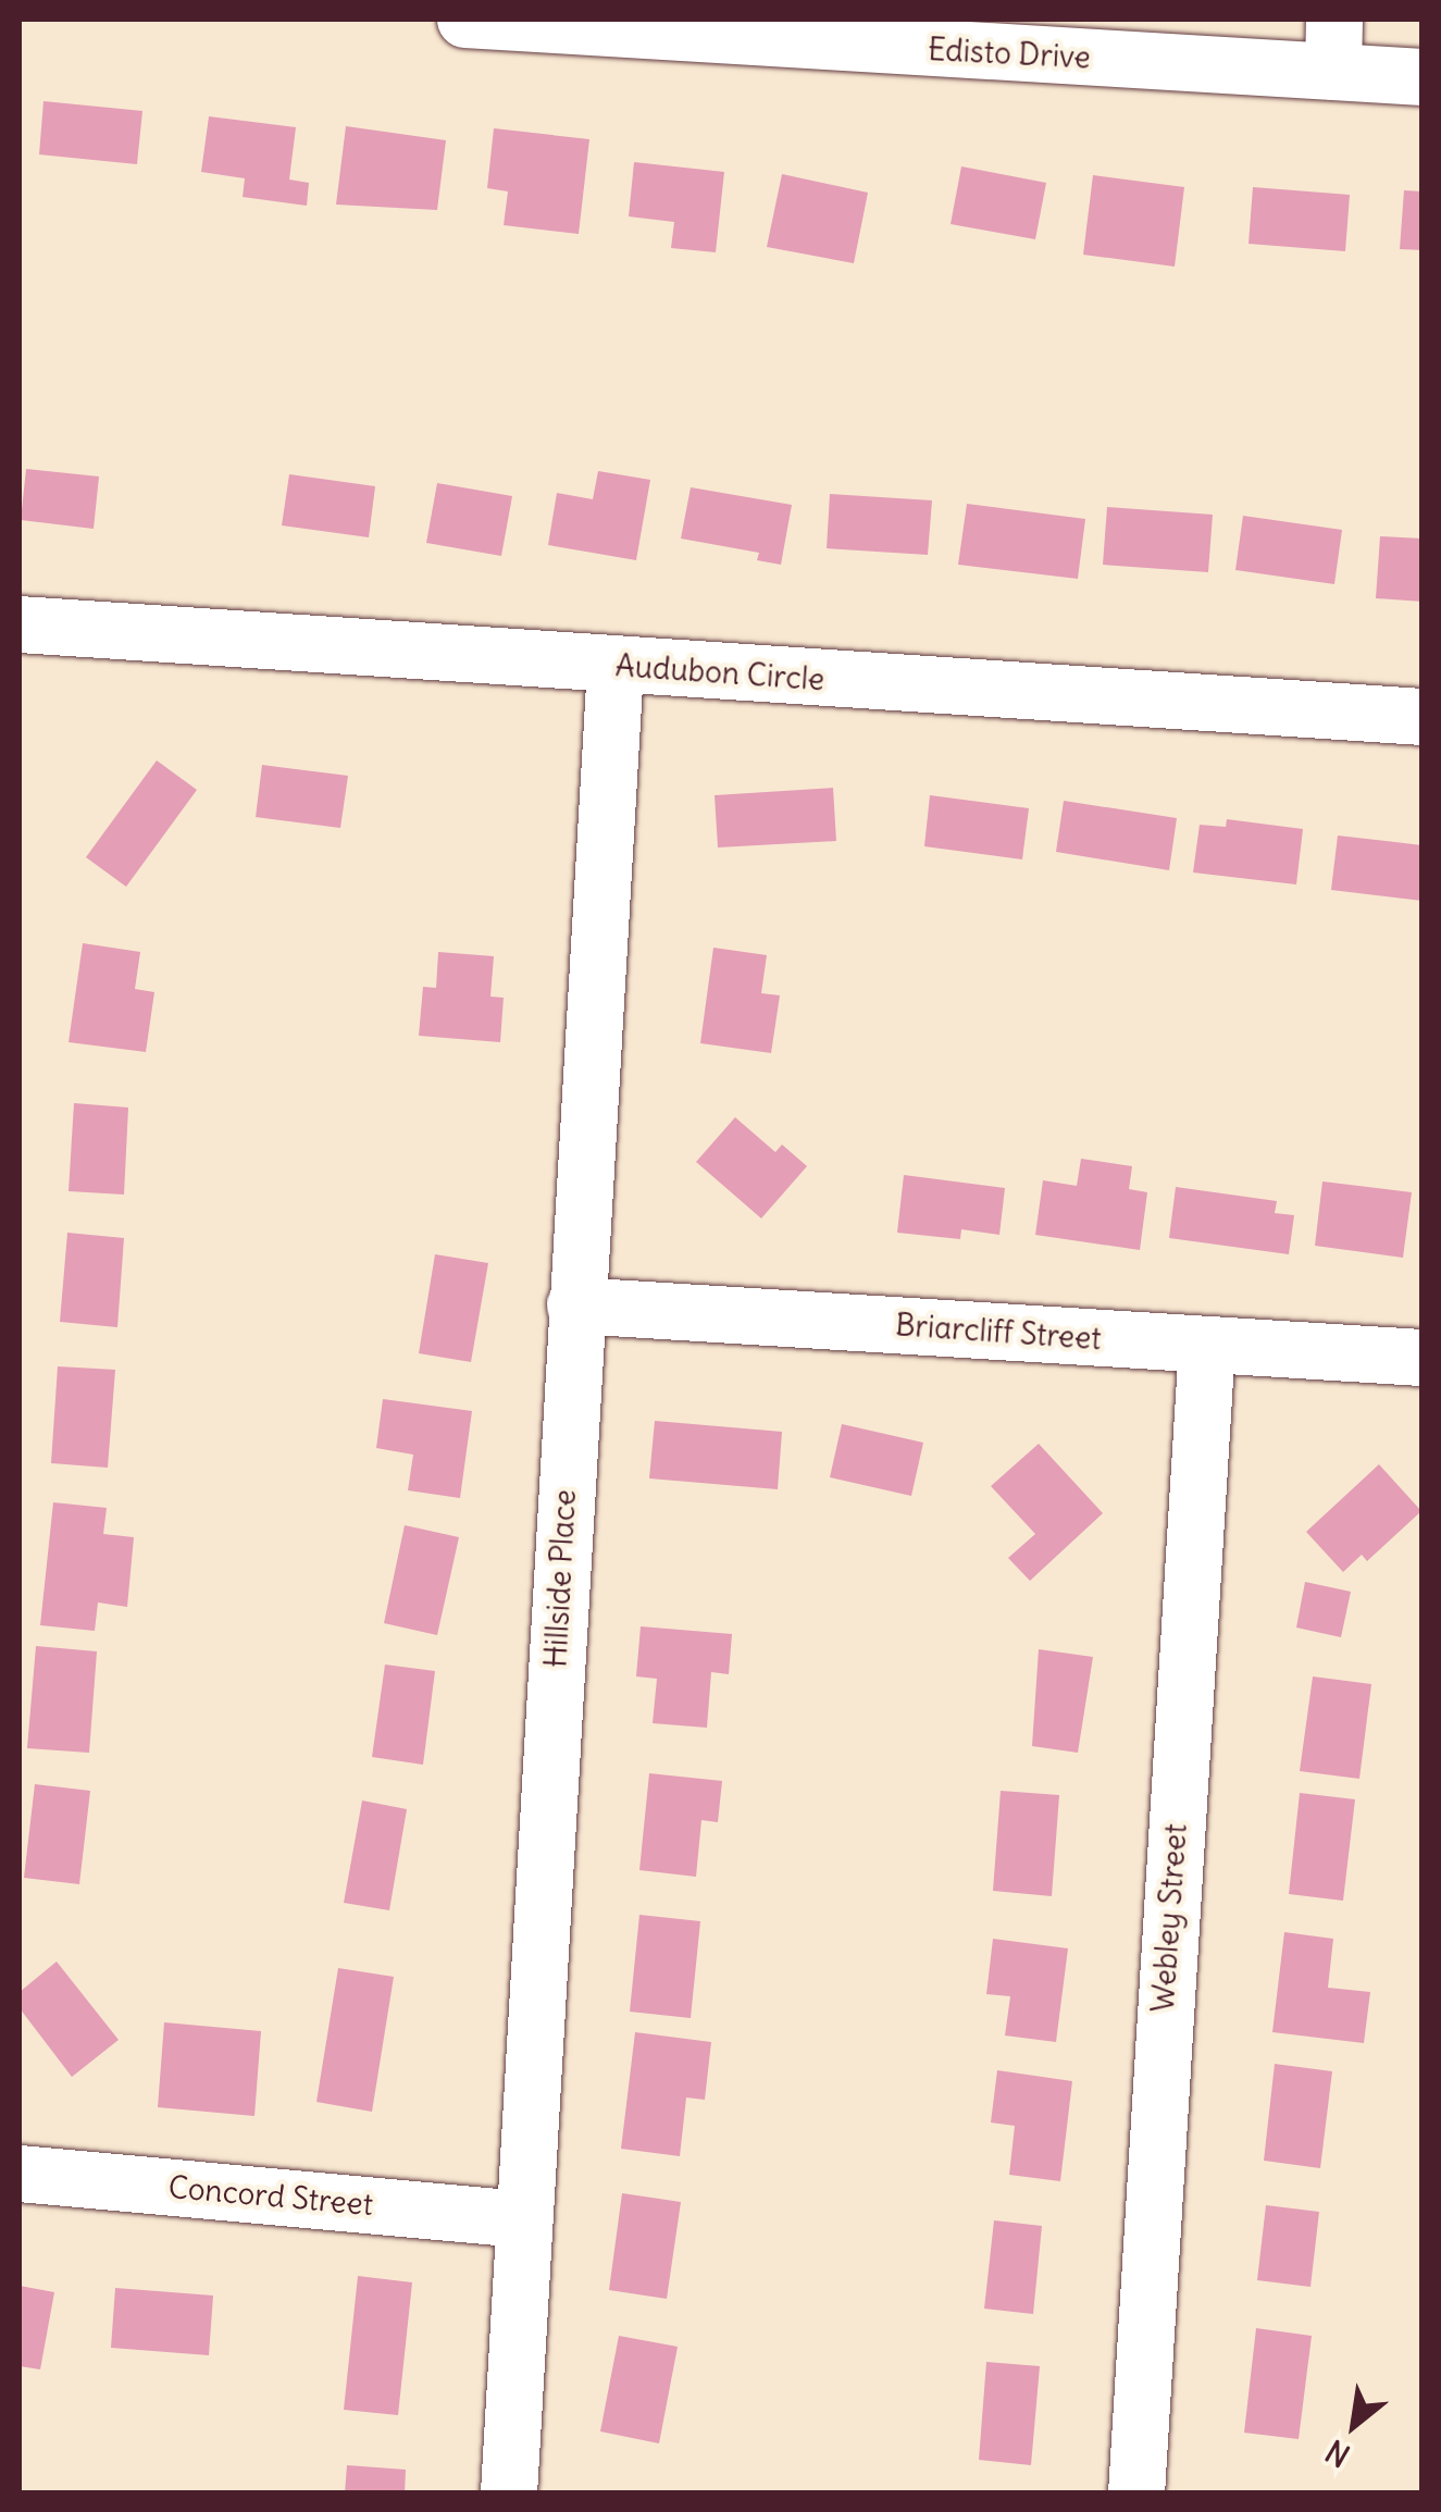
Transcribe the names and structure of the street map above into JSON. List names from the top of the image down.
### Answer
{
  "streets": {
    "street": [
      "Edisto Drive",
      "Audubon Circle",
      "Briarcliff Street",
      "Hillside Place",
      "Webley Street",
      "Concord Street"
    ]
  },
  "crossings": [
    ["Audubon Circle", "Hillside Place"],
    ["Briarcliff Street", "Hillside Place"],
    ["Briarcliff Street", "Webley Street"],
    ["Hillside Place", "Concord Street"]
  ],
  "north": "bottom left"
}
